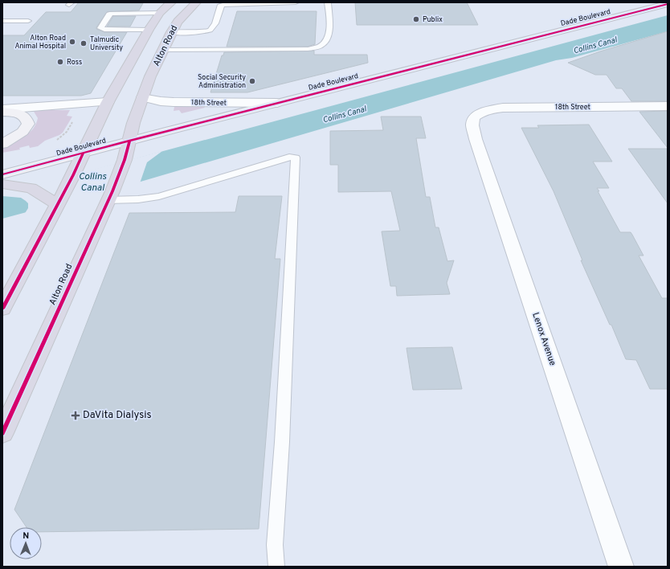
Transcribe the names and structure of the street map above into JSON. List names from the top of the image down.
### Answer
{
  "streets": {
    "highway": ["Alton Road"],
    "main road": ["Dade Boulevard"],
    "street": ["18th Street", "Lenox Avenue"]
  },
  "crossings": [
    ["Dade Boulevard", "Alton Road"],
    ["Dade Boulevard", "18th Street"],
    ["Alton Road", "18th Street"],
    ["18th Street", "Lenox Avenue"]
  ],
  "water": ["Collins Canal"],
  "places": {
    "other": [
      "Publix",
      "Alton Road Animal Hospital",
      "Talmudic University",
      "Ross",
      "Social Security Administration"
    ],
    "health": ["DaVita Dialysis"]
  },
  "north": "top"
}
